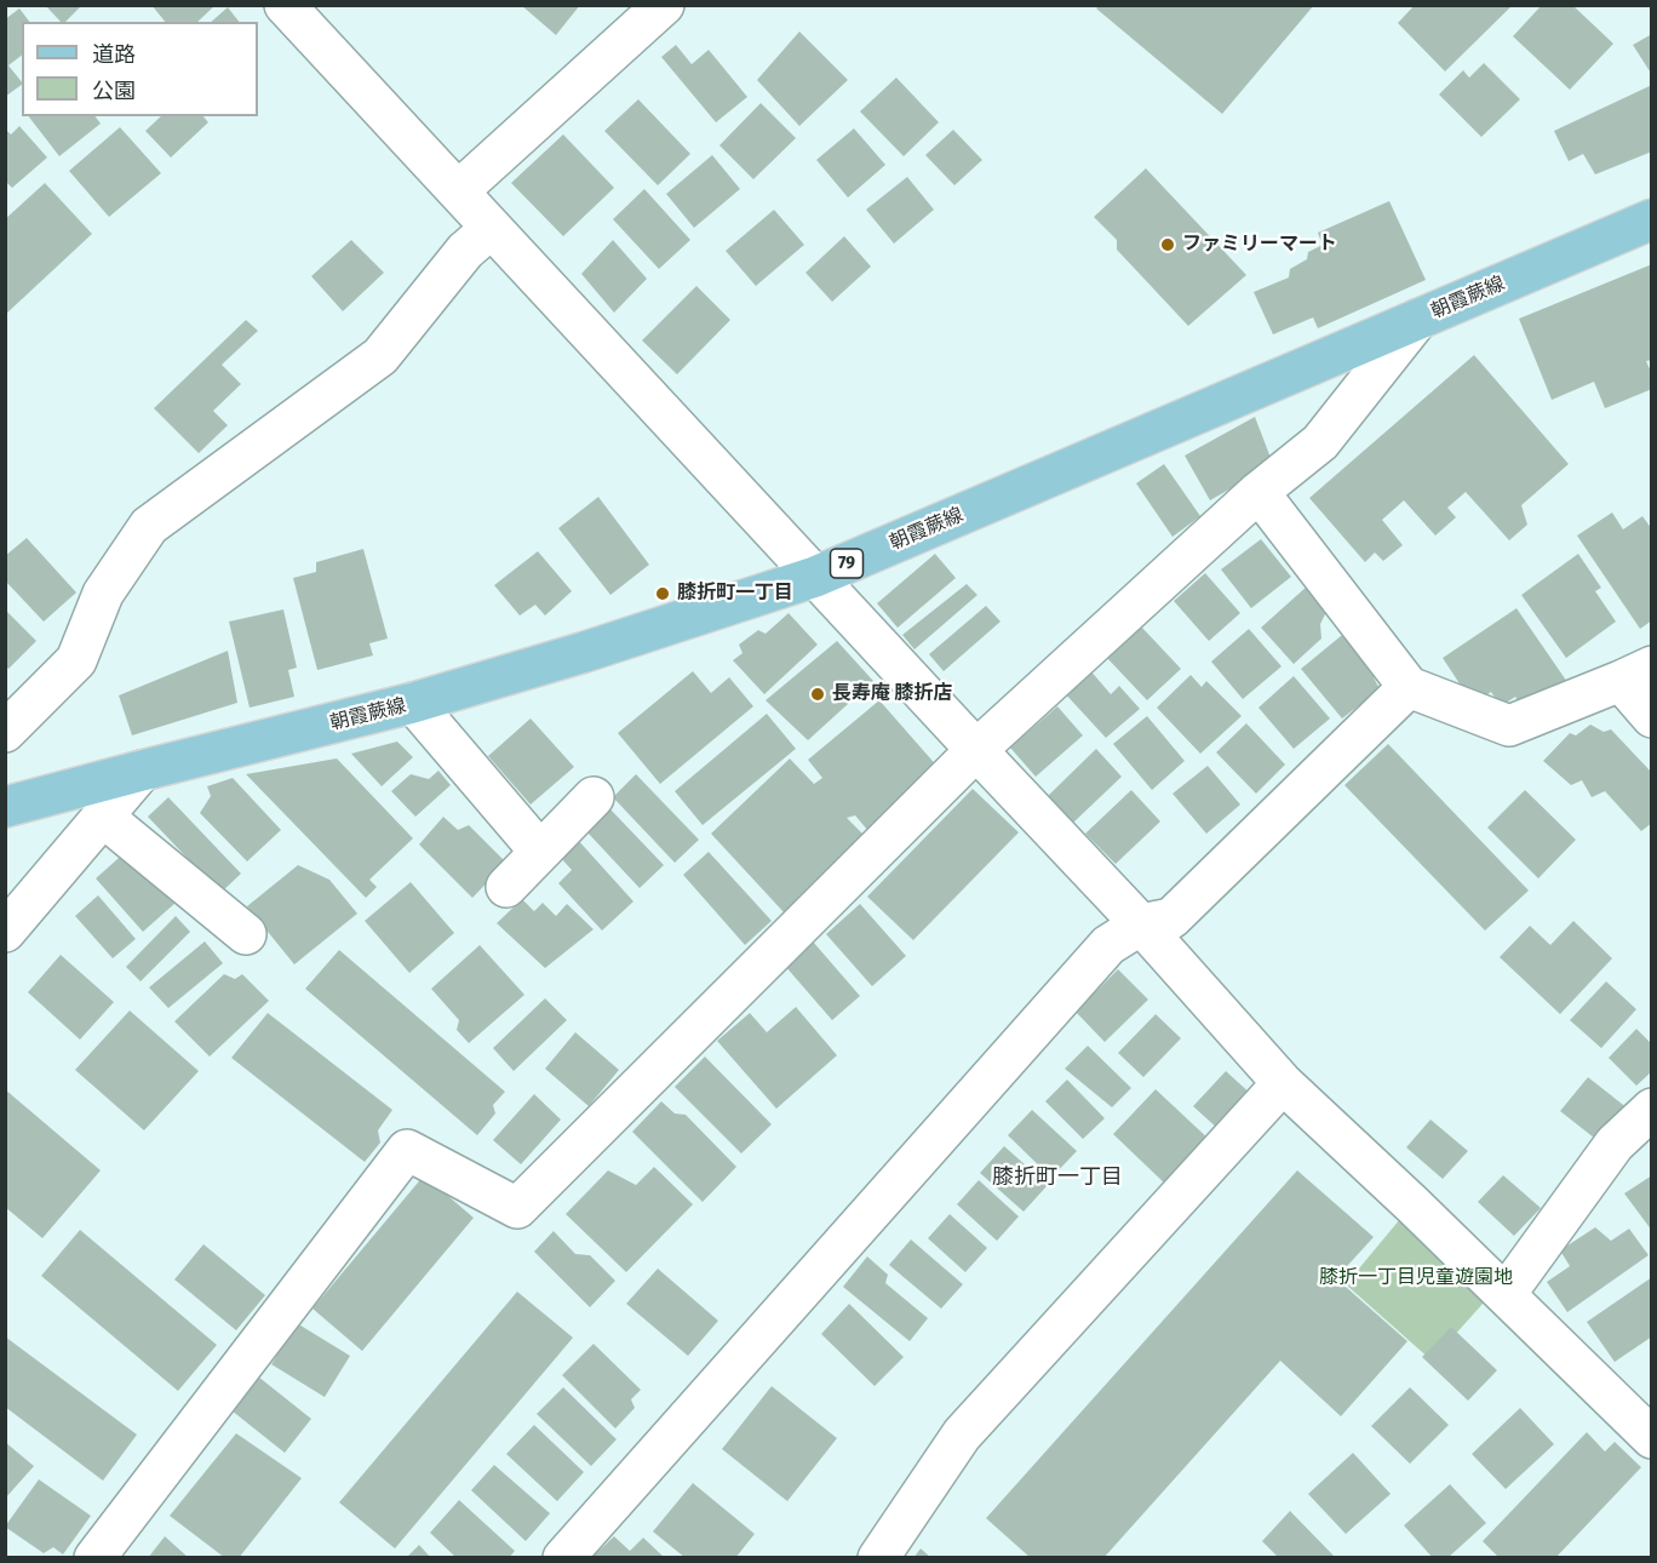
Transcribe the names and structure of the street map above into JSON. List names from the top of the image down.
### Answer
{
  "streets": {
    "main road": ["朝霞蕨線", "79"]
  },
  "districts": ["膝折町一丁目"],
  "parks": ["膝折一丁目児童遊園地"],
  "places": ["ファミリーマート", "膝折町一丁目", "長寿庵 膝折店"],
  "legend": ["道路", "公園"]
}
